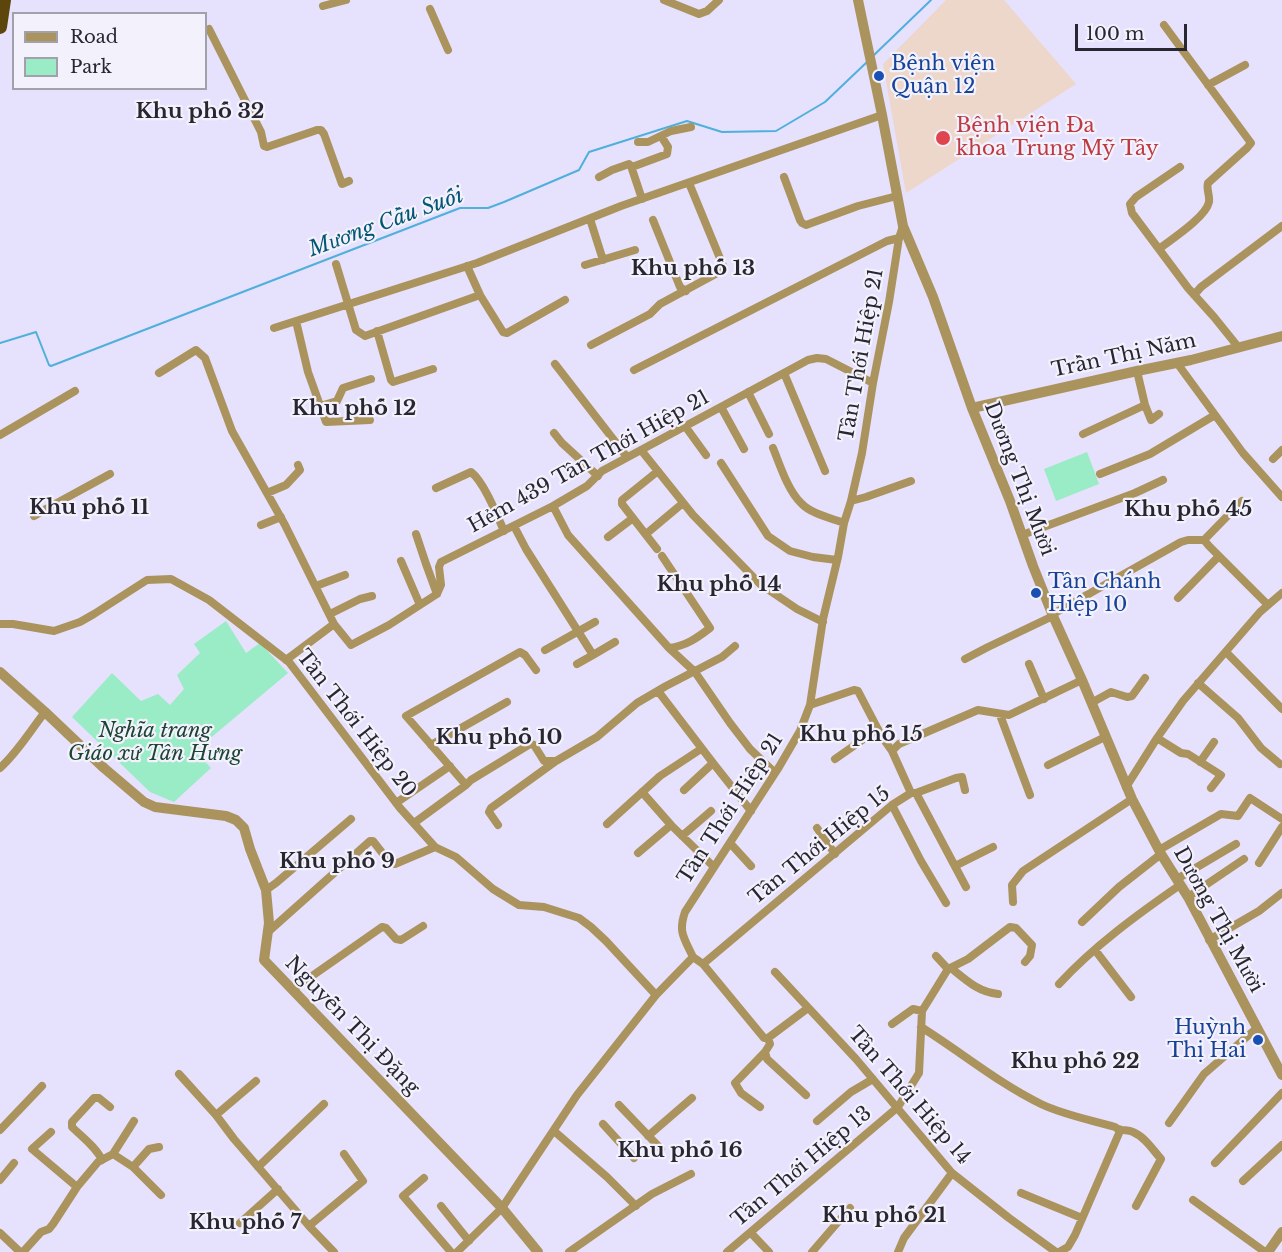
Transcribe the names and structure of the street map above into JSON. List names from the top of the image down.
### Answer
{
  "streets": {
    "street": [
      "Tân Thới Hiệp 21",
      "Trần Thị Năm",
      "Hẻm 439 Tân Thới Hiệp 21",
      "Dương Thị Mười",
      "Tân Thới Hiệp 20",
      "Tân Thới Hiệp 15",
      "Nguyễn Thị Đặng",
      "Tân Thới Hiệp 14",
      "Tân Thới Hiệp 13"
    ]
  },
  "crossings": [
    ["Tân Thới Hiệp 21", "Hẻm 439 Tân Thới Hiệp 21"],
    ["Tân Thới Hiệp 21", "Dương Thị Mười"],
    ["Tân Thới Hiệp 21", "Tân Thới Hiệp 15"],
    ["Trần Thị Năm", "Dương Thị Mười"],
    ["Tân Thới Hiệp 14", "Tân Thới Hiệp 13"]
  ],
  "districts": [
    "Khu phố 32",
    "Khu phố 13",
    "Khu phố 12",
    "Khu phố 11",
    "Khu phố 45",
    "Khu phố 14",
    "Khu phố 15",
    "Khu phố 10",
    "Khu phố 9",
    "Khu phố 22",
    "Khu phố 16",
    "Khu phố 21",
    "Khu phố 7"
  ],
  "water": ["Mương Cầu Suối"],
  "parks": ["Nghĩa trang Giáo xứ Tân Hưng"],
  "places": [
    "Bệnh viện Quận 12",
    "Bệnh viện Đa khoa Trung Mỹ Tây",
    "Tân Chánh Hiệp 10",
    "Huỳnh Thị Hai"
  ],
  "legend": ["Road", "Park"],
  "scale_bar": "100 m"
}
